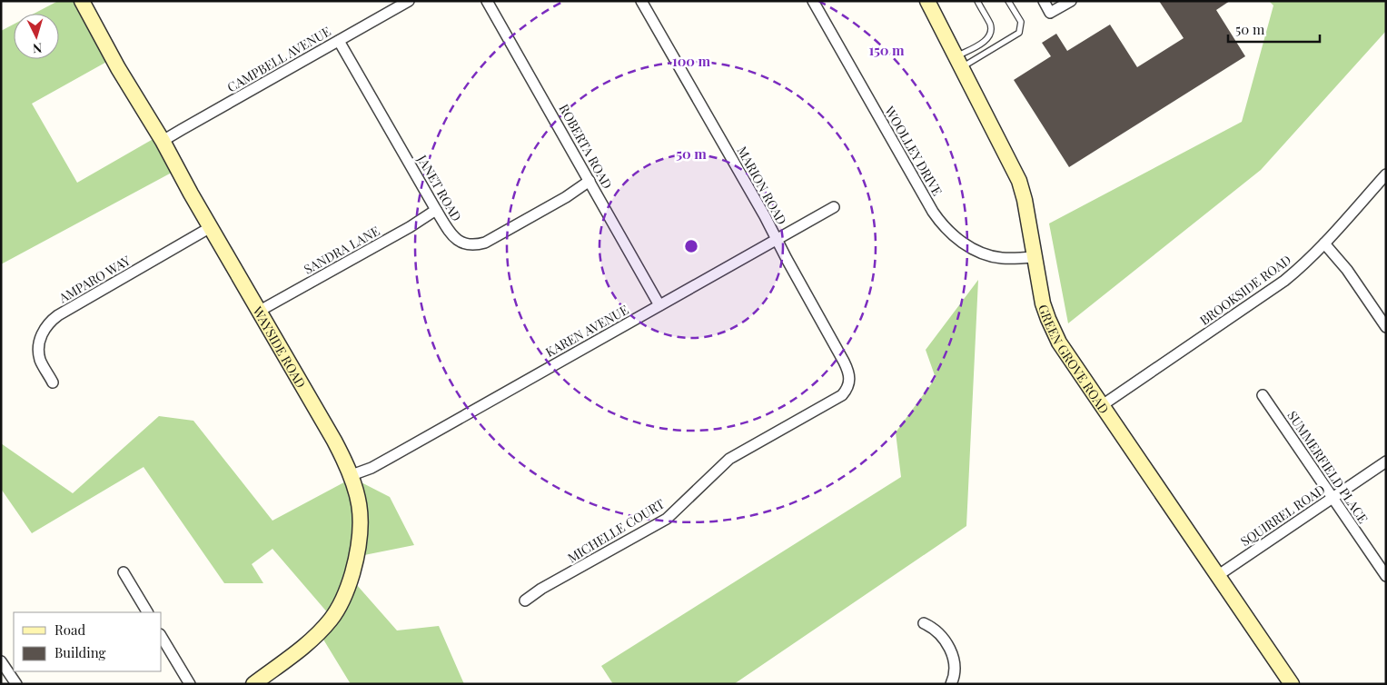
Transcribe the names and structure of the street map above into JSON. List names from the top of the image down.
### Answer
{
  "streets": {
    "street": [
      "CAMPBELL AVENUE",
      "ROBERTA ROAD",
      "WOOLLEY DRIVE",
      "MARION ROAD",
      "JANET ROAD",
      "SANDRA LANE",
      "AMPARO WAY",
      "BROOKSIDE ROAD",
      "KAREN AVENUE",
      "WAYSIDE ROAD",
      "GREEN GROVE ROAD",
      "SUMMERFIELD PLACE",
      "SQUIRREL ROAD",
      "MICHELLE COURT"
    ]
  },
  "crossings": [
    ["CAMPBELL AVENUE", "JANET ROAD"],
    ["CAMPBELL AVENUE", "WAYSIDE ROAD"],
    ["ROBERTA ROAD", "JANET ROAD"],
    ["ROBERTA ROAD", "KAREN AVENUE"],
    ["WOOLLEY DRIVE", "GREEN GROVE ROAD"],
    ["MARION ROAD", "KAREN AVENUE"],
    ["MARION ROAD", "MICHELLE COURT"],
    ["JANET ROAD", "SANDRA LANE"],
    ["SANDRA LANE", "WAYSIDE ROAD"],
    ["AMPARO WAY", "WAYSIDE ROAD"],
    ["BROOKSIDE ROAD", "GREEN GROVE ROAD"],
    ["KAREN AVENUE", "WAYSIDE ROAD"],
    ["GREEN GROVE ROAD", "SQUIRREL ROAD"],
    ["SUMMERFIELD PLACE", "SQUIRREL ROAD"]
  ],
  "legend": ["Road", "Building"],
  "scale_bar": "50 m",
  "north": "bottom",
  "rings": ["150 m", "100 m", "50 m"]
}
